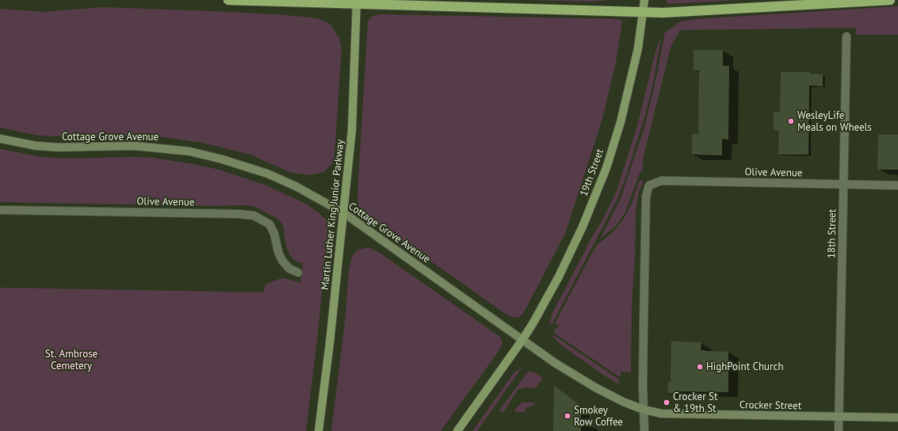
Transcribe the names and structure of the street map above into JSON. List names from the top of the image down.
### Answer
{
  "streets": {
    "main road": ["19th Street", "Martin Luther King Junior Parkway"],
    "street": [
      "Cottage Grove Avenue",
      "Olive Avenue",
      "18th Street",
      "Crocker Street"
    ]
  },
  "crossings": [
    ["Cottage Grove Avenue", "19th Street"],
    ["Cottage Grove Avenue", "Olive Avenue"],
    ["Cottage Grove Avenue", "Martin Luther King Junior Parkway"],
    ["Cottage Grove Avenue", "Crocker Street"],
    ["Olive Avenue", "18th Street"],
    ["Olive Avenue", "Crocker Street"],
    ["18th Street", "Crocker Street"]
  ],
  "parks": ["St. Ambrose Cemetery"],
  "places": [
    "WesleyLife Meals on Wheels",
    "HighPoint Church",
    "Crocker St & 19th St",
    "Smokey Row Coffee"
  ]
}
